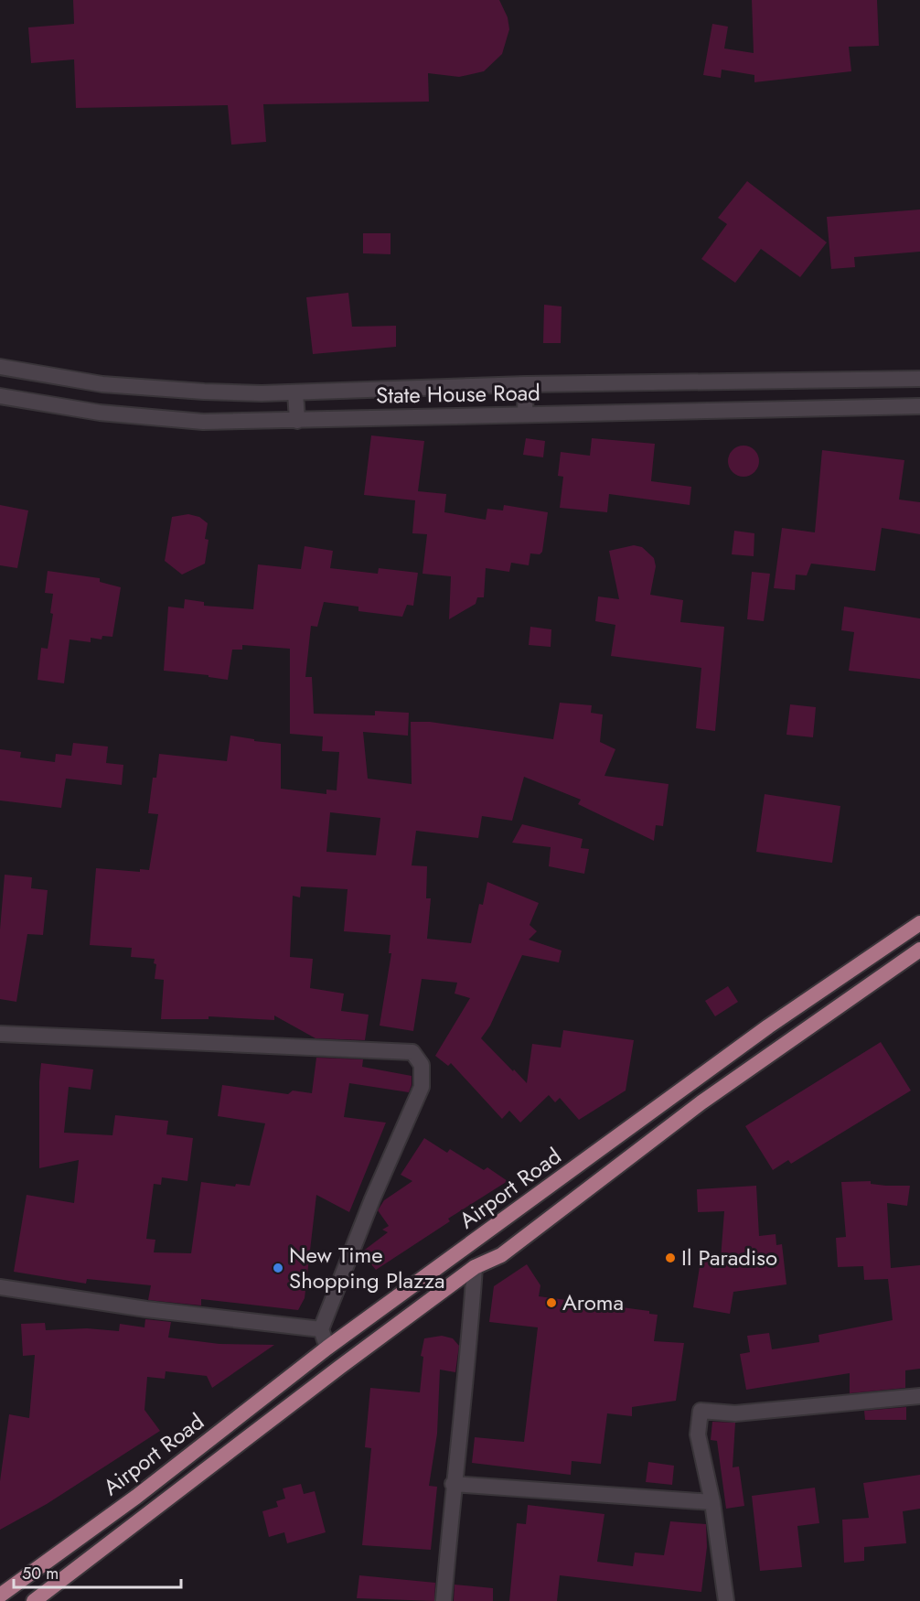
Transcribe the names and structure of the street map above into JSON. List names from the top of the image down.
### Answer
{
  "streets": {
    "main road": ["Airport Road"],
    "street": ["State House Road"]
  },
  "places": ["Il Paradiso", "New Time Shopping Plazza", "Aroma"],
  "scale_bar": "50 m"
}
